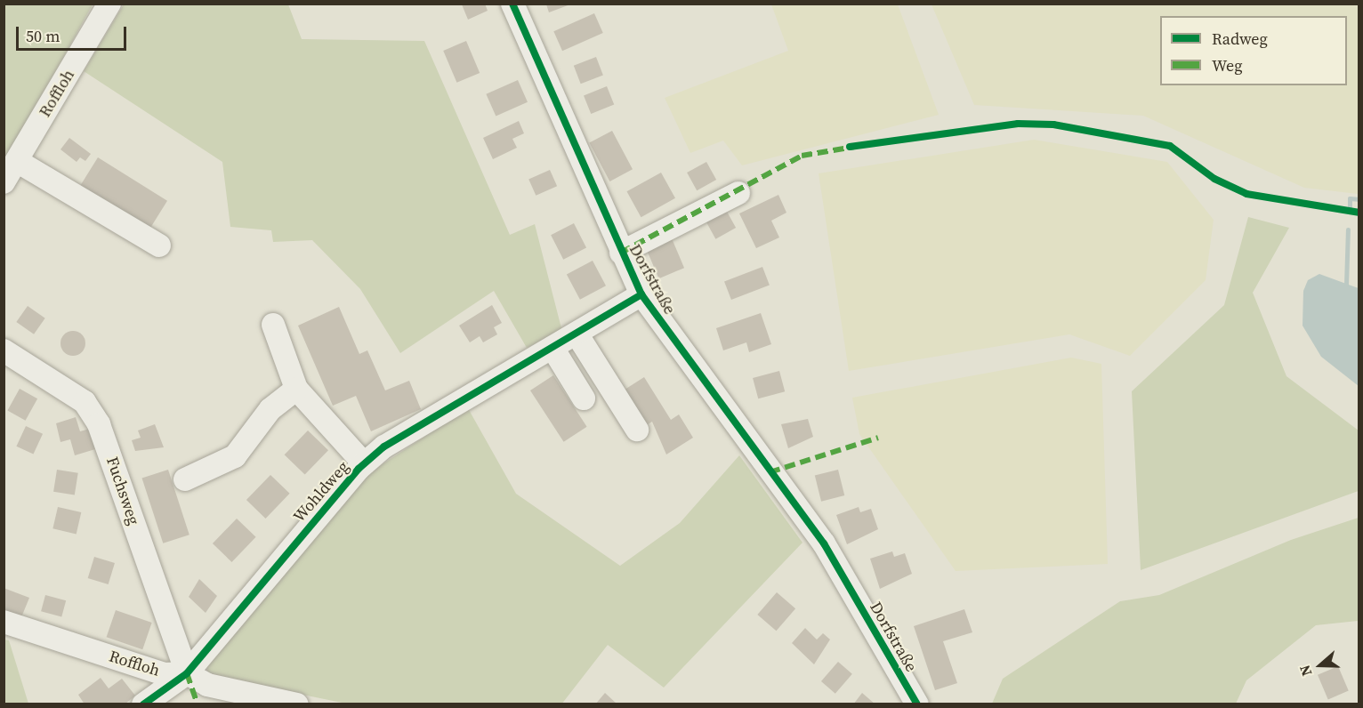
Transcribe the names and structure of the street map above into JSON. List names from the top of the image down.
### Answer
{
  "streets": {
    "street": [
      "Roffloh",
      "Dorfstraße",
      "Fuchsweg",
      "Wohldweg"
    ]
  },
  "crossings": [
    ["Roffloh", "Fuchsweg"],
    ["Roffloh", "Wohldweg"],
    ["Dorfstraße", "Wohldweg"],
    ["Fuchsweg", "Wohldweg"]
  ],
  "legend": ["Radweg", "Weg"],
  "scale_bar": "50 m",
  "north": "left"
}
